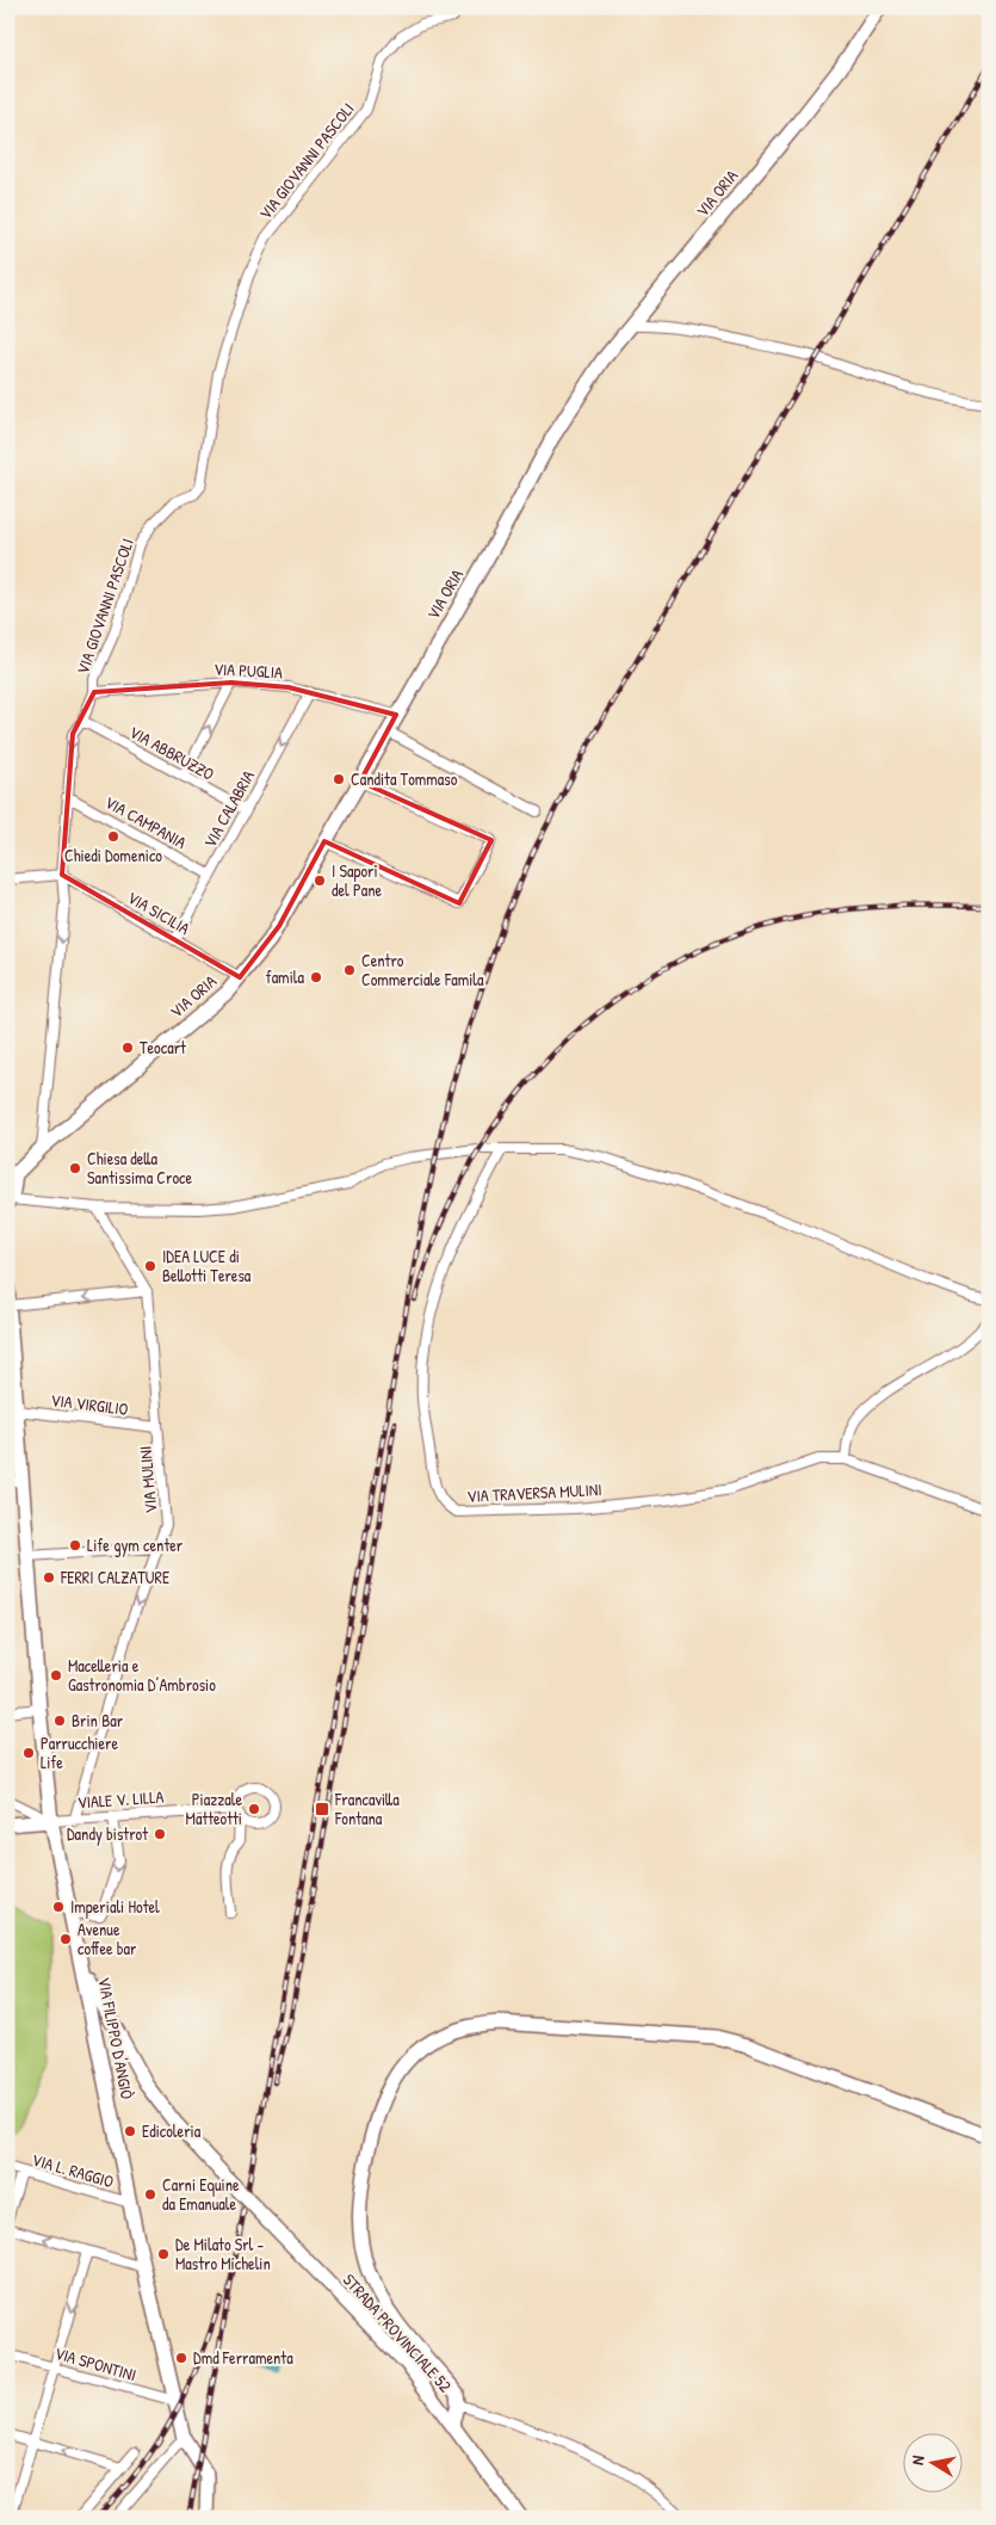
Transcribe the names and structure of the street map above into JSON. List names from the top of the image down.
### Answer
{
  "streets": {
    "main road": [
      "VIA ORIA",
      "VIALE V. LILLA",
      "VIA FILIPPO D'ANGIÒ",
      "STRADA PROVINCIALE 52"
    ],
    "street": [
      "VIA GIOVANNI PASCOLI",
      "VIA PUGLIA",
      "VIA ABBRUZZO",
      "VIA CALABRIA",
      "VIA CAMPANIA",
      "VIA SICILIA",
      "VIA VIRGILIO",
      "VIA MULINI",
      "VIA TRAVERSA MULINI",
      "VIA L. RAGGIO",
      "VIA SPONTINI"
    ]
  },
  "crossings": [
    ["VIA GIOVANNI PASCOLI", "VIA ORIA"],
    ["VIA GIOVANNI PASCOLI", "VIA PUGLIA"],
    ["VIA GIOVANNI PASCOLI", "VIA ABBRUZZO"],
    ["VIA GIOVANNI PASCOLI", "VIA CAMPANIA"],
    ["VIA GIOVANNI PASCOLI", "VIA SICILIA"],
    ["VIA ORIA", "VIA PUGLIA"],
    ["VIA ORIA", "VIA SICILIA"],
    ["VIA PUGLIA", "VIA CALABRIA"],
    ["VIA ABBRUZZO", "VIA CALABRIA"],
    ["VIA CALABRIA", "VIA CAMPANIA"],
    ["VIA CALABRIA", "VIA SICILIA"],
    ["VIA VIRGILIO", "VIA MULINI"],
    ["VIA VIRGILIO", "VIA FILIPPO D'ANGIÒ"],
    ["VIA MULINI", "VIALE V. LILLA"],
    ["VIALE V. LILLA", "VIA FILIPPO D'ANGIÒ"],
    ["VIA FILIPPO D'ANGIÒ", "VIA L. RAGGIO"],
    ["VIA FILIPPO D'ANGIÒ", "STRADA PROVINCIALE 52"],
    ["VIA FILIPPO D'ANGIÒ", "VIA SPONTINI"]
  ],
  "one_way": ["VIA MULINI"],
  "places": {
    "other": [
      "Candita Tommaso",
      "Chiedi Domenico",
      "I Sapori del Pane",
      "Centro Commerciale Famila",
      "famila",
      "Teocart",
      "Chiesa della Santissima Croce",
      "IDEA LUCE di Bellotti Teresa",
      "Life gym center",
      "FERRI CALZATURE",
      "Macelleria e Gastronomia D’Ambrosio",
      "Brin Bar",
      "Parrucchiere Life",
      "Piazzale Matteotti",
      "Dandy bistrot",
      "Imperiali Hotel",
      "Avenue coffee bar",
      "Edicoleria",
      "Carni Equine da Emanuale",
      "De Milato Srl - Mastro Michelin",
      "Dmd Ferramenta"
    ],
    "transit": ["Francavilla Fontana"]
  },
  "north": "left"
}
